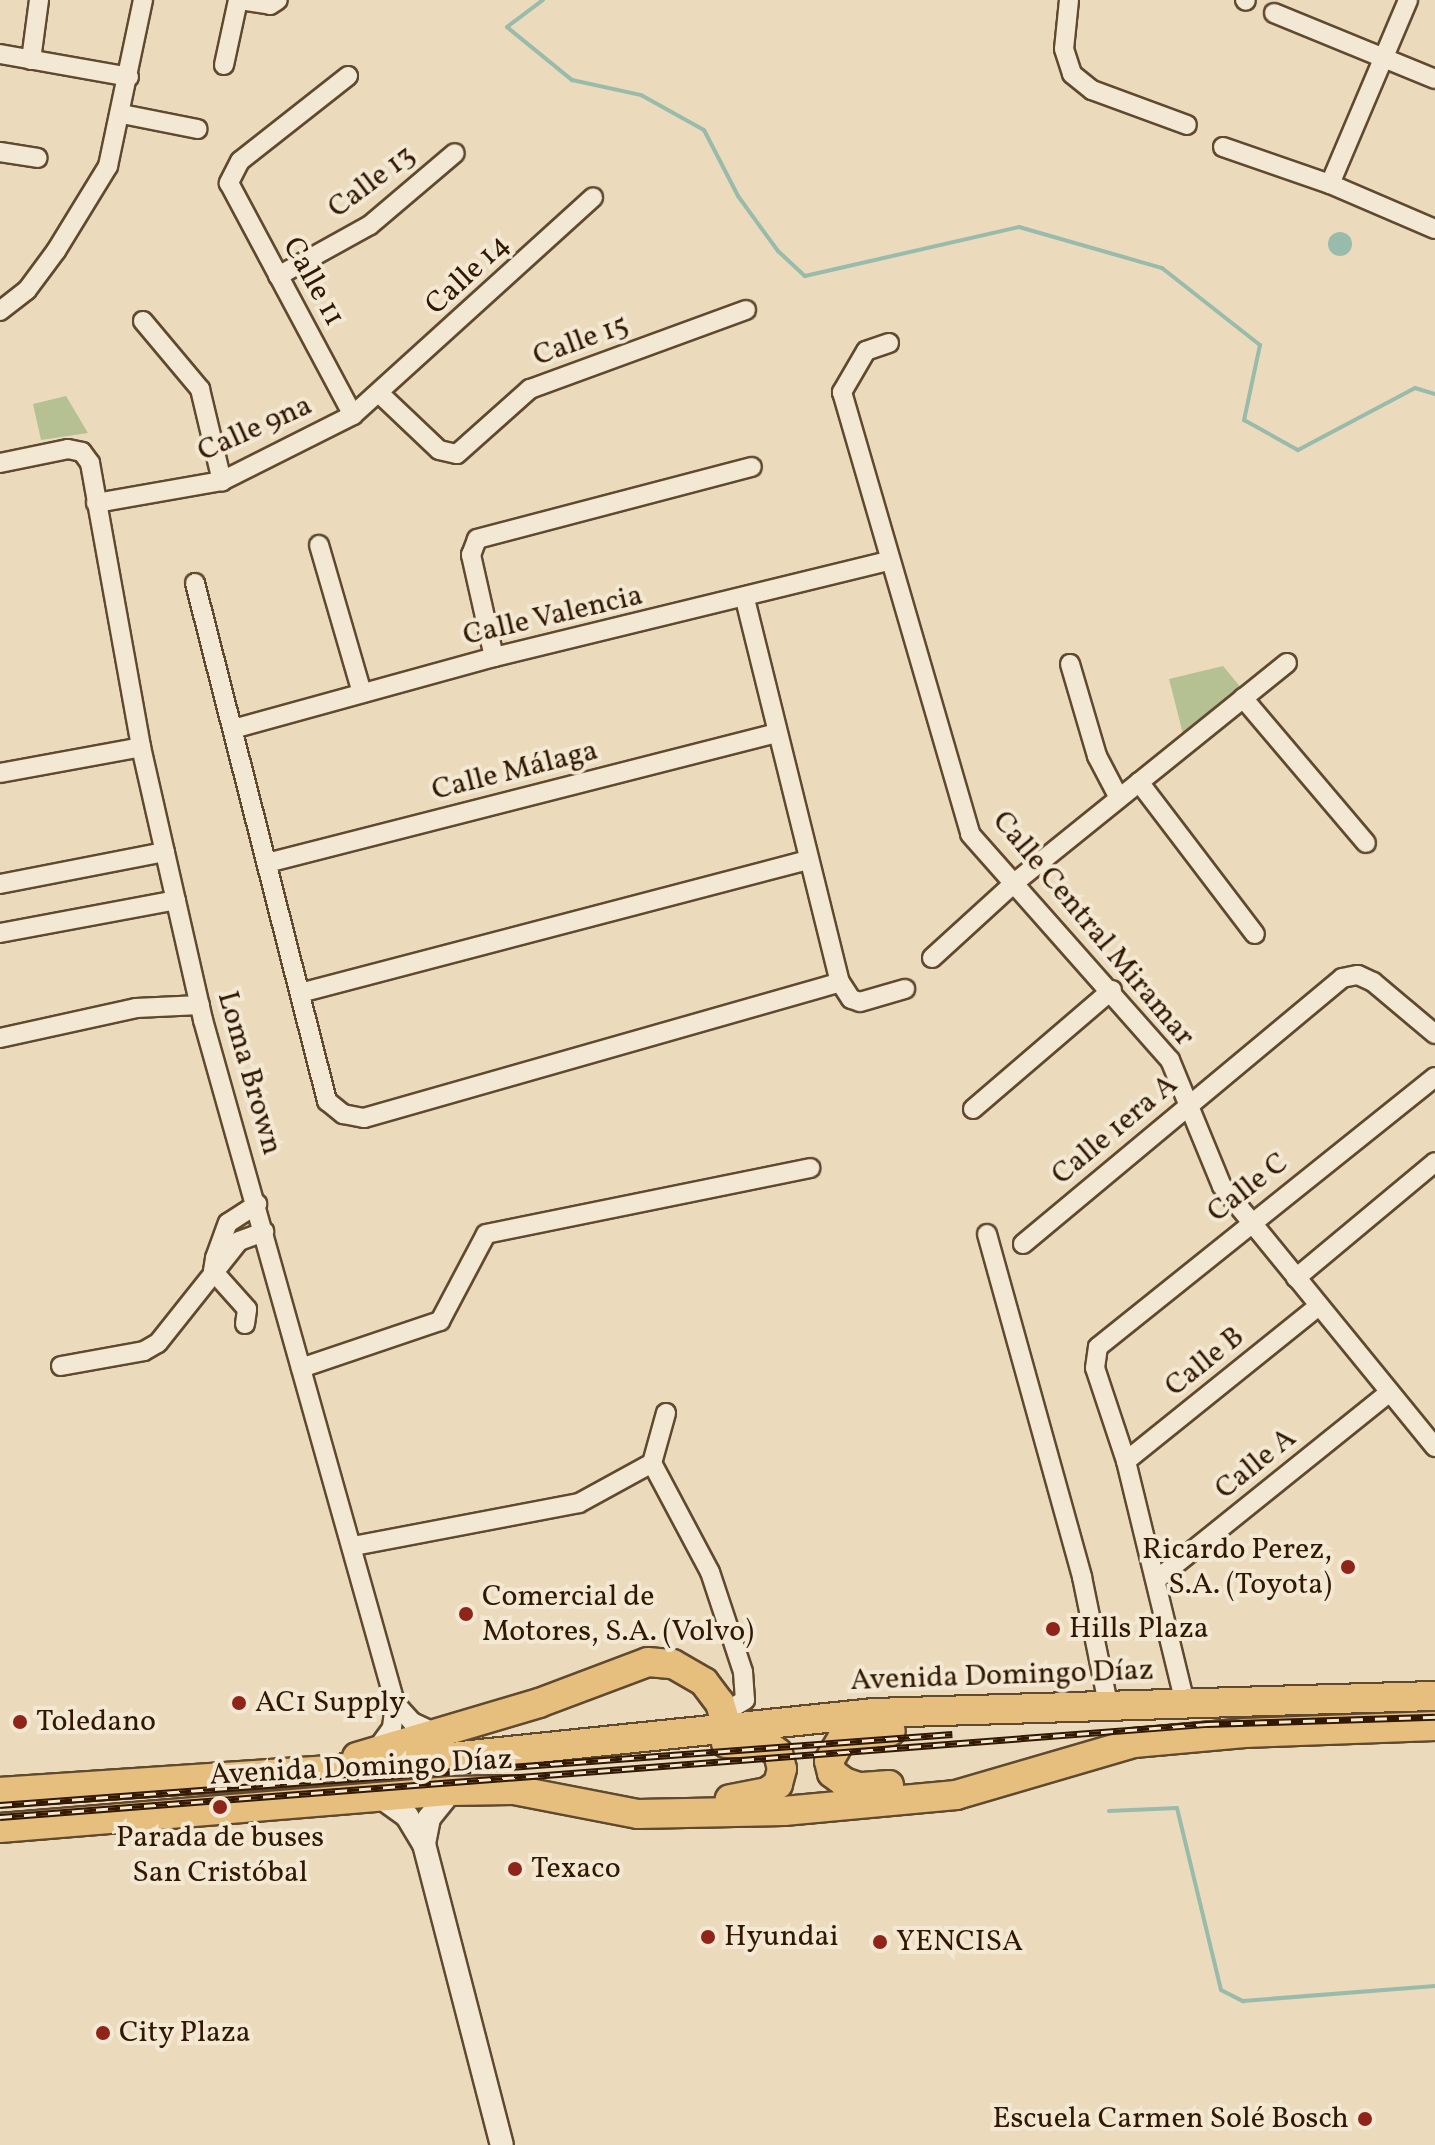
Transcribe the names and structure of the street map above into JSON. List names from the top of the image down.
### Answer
{
  "streets": {
    "main road": ["Avenida Domingo Díaz"],
    "street": [
      "Calle 13",
      "Calle 14",
      "Calle 11",
      "Calle 15",
      "Calle 9na",
      "Calle Valencia",
      "Calle Málaga",
      "Calle Central Miramar",
      "Loma Brown",
      "Calle 1era A",
      "Calle C",
      "Calle B",
      "Calle A"
    ]
  },
  "crossings": [
    ["Calle 13", "Calle 11"],
    ["Calle 14", "Calle 15"],
    ["Calle 14", "Calle 9na"],
    ["Calle 11", "Calle 9na"],
    ["Calle 15", "Calle 9na"],
    ["Calle 9na", "Loma Brown"],
    ["Calle Valencia", "Calle Central Miramar"],
    ["Calle Central Miramar", "Calle 1era A"],
    ["Calle Central Miramar", "Calle C"],
    ["Calle Central Miramar", "Calle B"],
    ["Calle Central Miramar", "Calle A"],
    ["Calle C", "Calle B"]
  ],
  "places": [
    "Ricardo Perez, S.A. (Toyota)",
    "Comercial de Motores, S.A. (Volvo)",
    "Hills Plaza",
    "AC1 Supply",
    "Toledano",
    "Parada de buses San Cristóbal",
    "Texaco",
    "Hyundai",
    "YENCISA",
    "City Plaza",
    "Escuela Carmen Solé Bosch"
  ]
}
